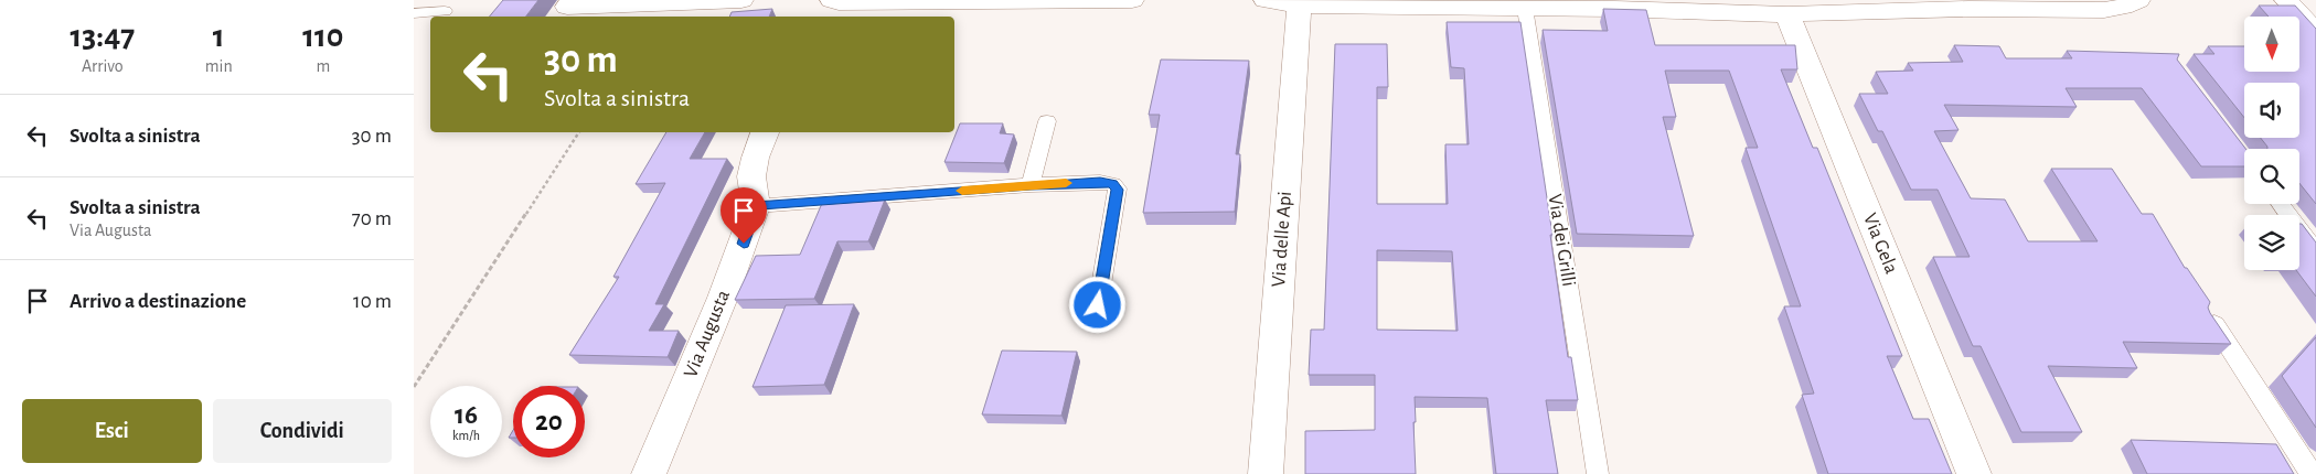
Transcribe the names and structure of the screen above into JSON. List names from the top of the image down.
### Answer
{
  "streets": {
    "street": ["Via delle Api", "Via Gela", "Via Augusta"],
    "lane": ["Via dei Grilli"]
  },
  "north": "bottom",
  "page": {
    "eta": [
      "13:47",
      "Arrivo",
      "1",
      "min",
      "110",
      "m"
    ],
    "turn": ["30 m", "Svolta a sinistra"],
    "list": [
      {
        "name": "Svolta a sinistra",
        "value": "30 m"
      },
      {
        "name": "Svolta a sinistra",
        "note": "Via Augusta",
        "value": "70 m"
      },
      {
        "name": "Arrivo a destinazione",
        "value": "10 m"
      }
    ],
    "speed": "16 km/h",
    "limit": "20",
    "buttons": ["Esci", "Condividi"]
  }
}
